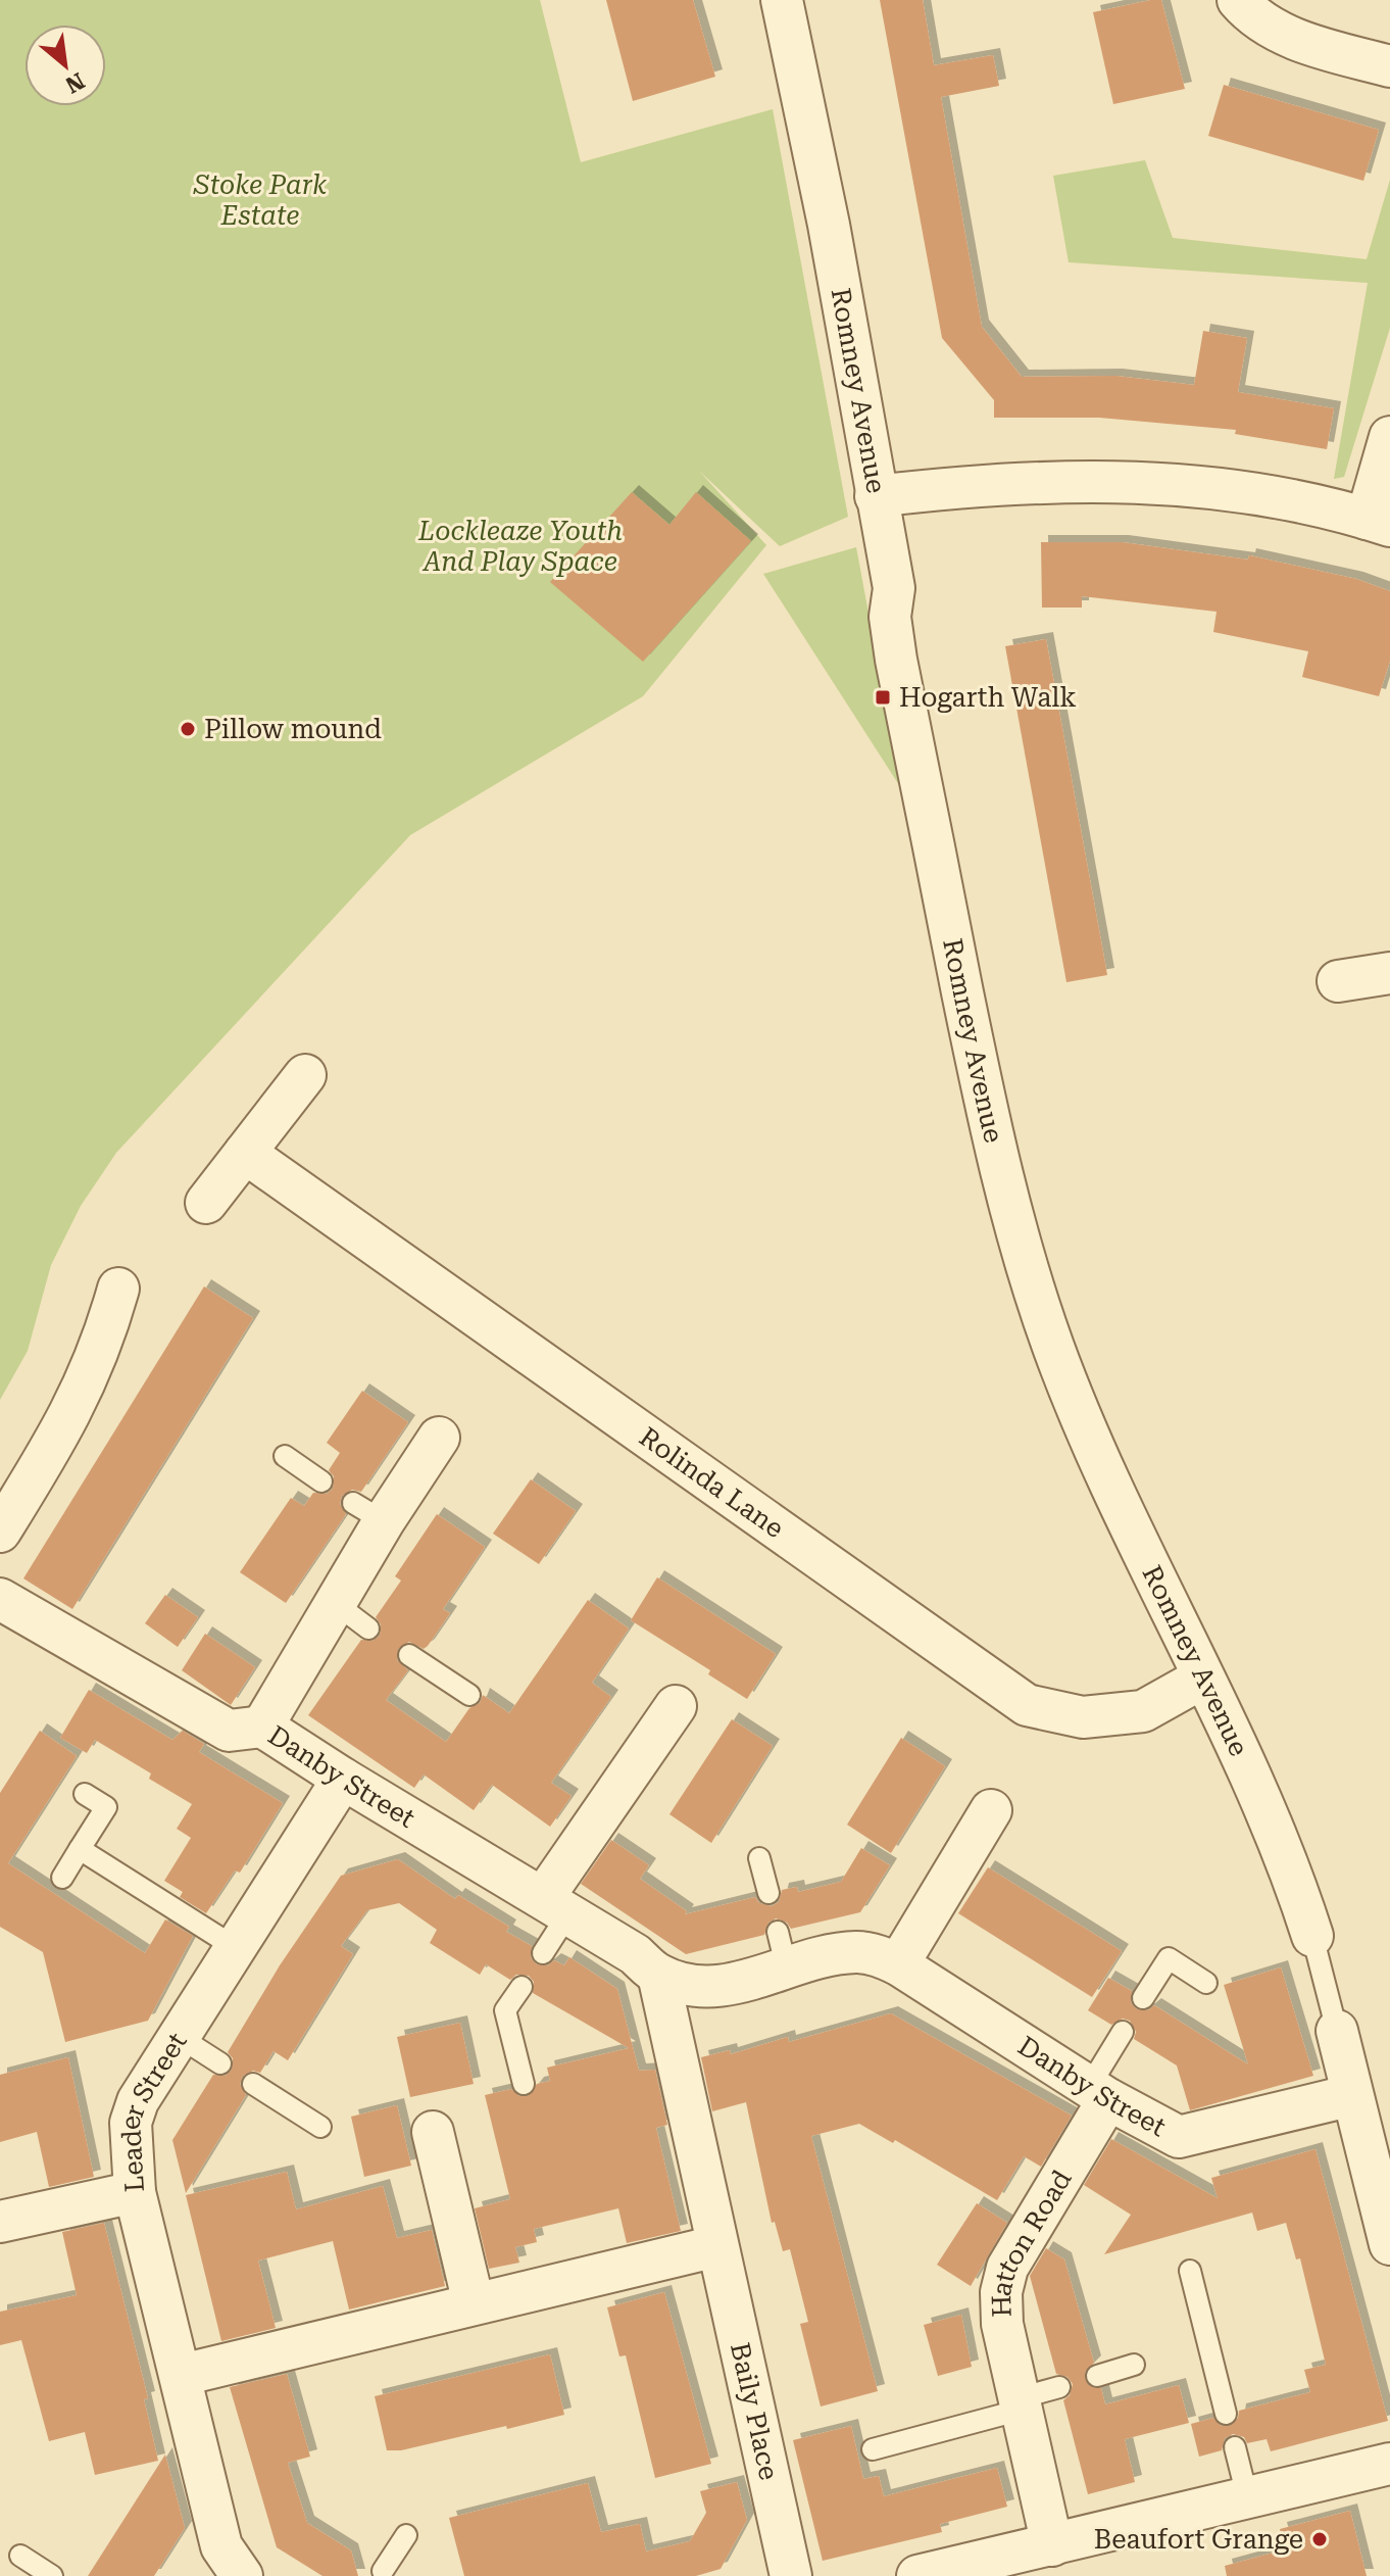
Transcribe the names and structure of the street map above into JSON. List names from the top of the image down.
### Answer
{
  "streets": {
    "street": [
      "Romney Avenue",
      "Rolinda Lane",
      "Danby Street",
      "Leader Street",
      "Hatton Road",
      "Baily Place"
    ]
  },
  "crossings": [
    ["Romney Avenue", "Rolinda Lane"],
    ["Danby Street", "Leader Street"],
    ["Danby Street", "Hatton Road"],
    ["Danby Street", "Baily Place"]
  ],
  "parks": ["Stoke Park Estate", "Lockleaze Youth And Play Space"],
  "places": {
    "transit": ["Hogarth Walk"],
    "other": ["Pillow mound", "Beaufort Grange"]
  },
  "north": "bottom right"
}
